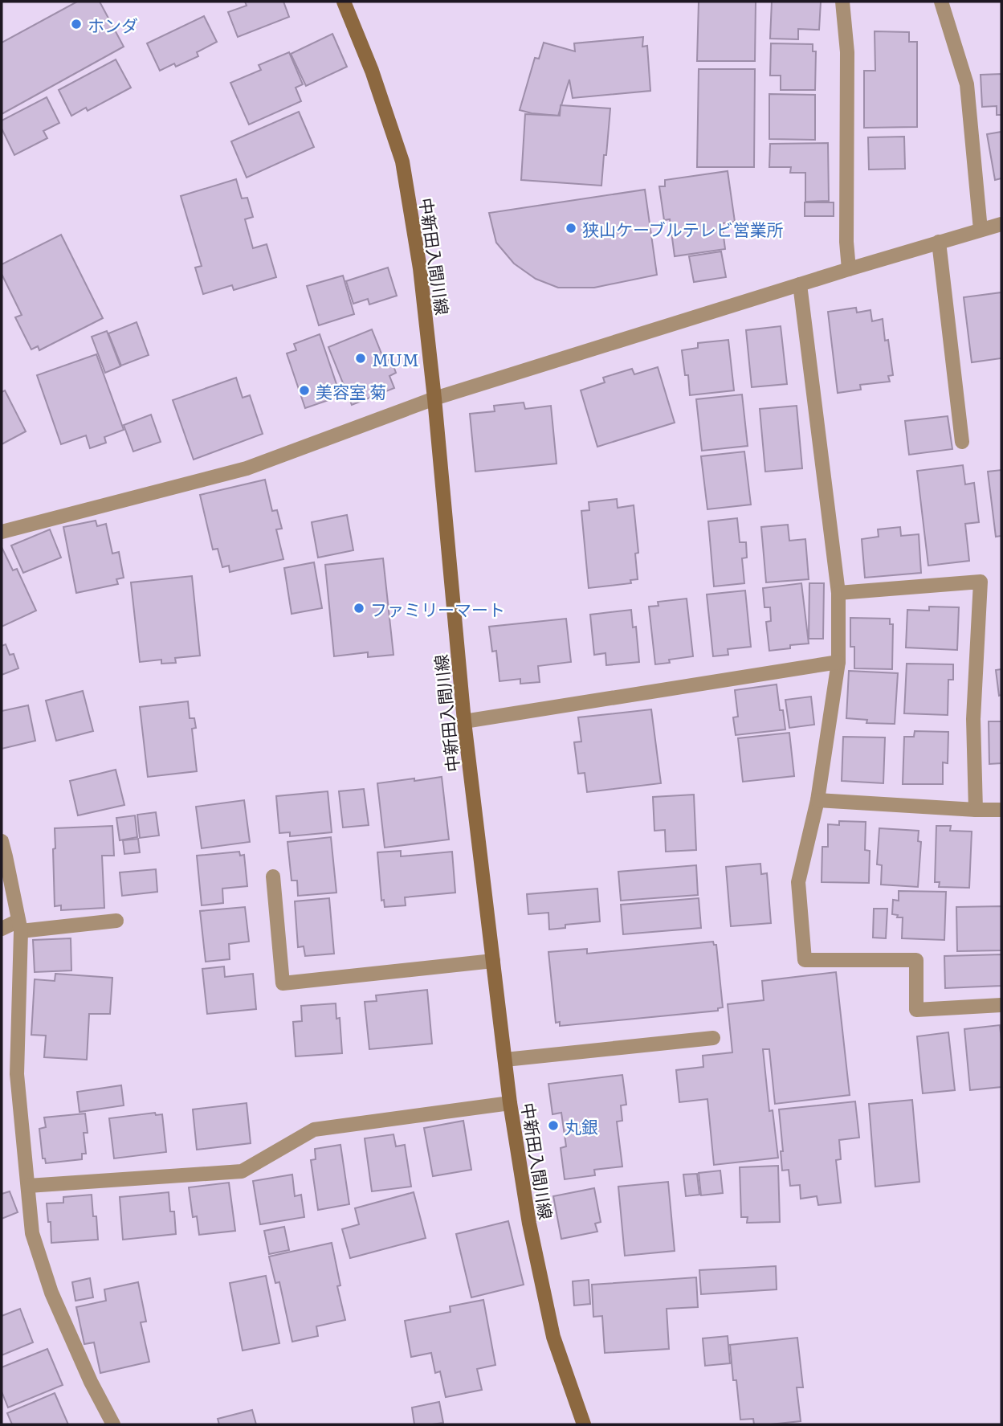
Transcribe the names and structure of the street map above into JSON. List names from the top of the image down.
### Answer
{
  "streets": {
    "main road": ["中新田入間川線"]
  },
  "places": [
    "ホンダ",
    "狭山ケーブルテレビ営業所",
    "MUM",
    "美容室 菊",
    "ファミリーマート",
    "丸銀"
  ]
}
